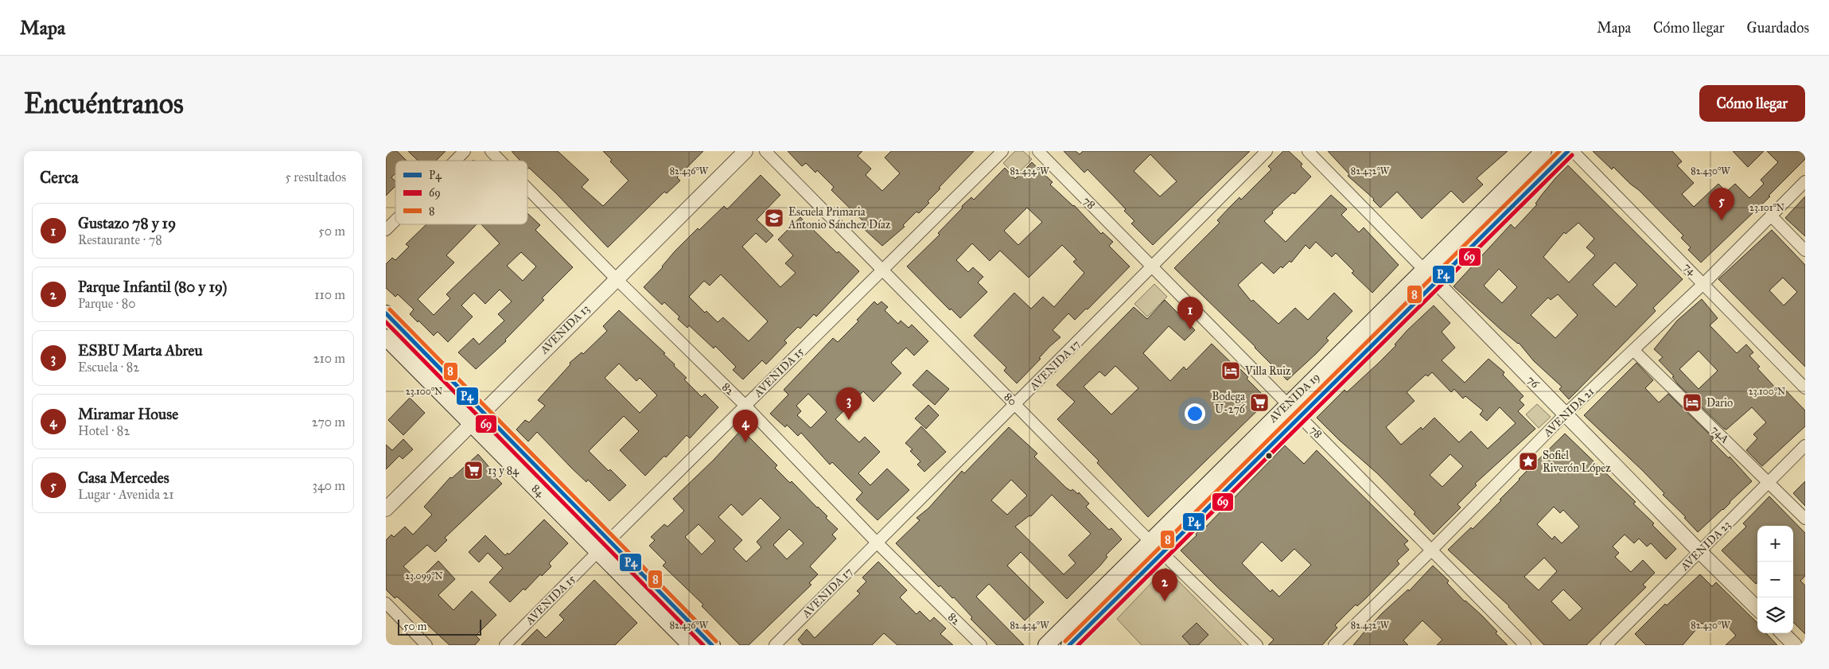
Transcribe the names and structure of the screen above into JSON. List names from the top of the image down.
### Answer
{
  "streets": {
    "main road": ["AVENIDA 19", "84"],
    "street": [
      "78",
      "74",
      "AVENIDA 13",
      "AVENIDA 17",
      "AVENIDA 15",
      "76",
      "82",
      "80",
      "AVENIDA 21",
      "74A",
      "AVENIDA 23"
    ]
  },
  "crossings": [
    ["78", "AVENIDA 17"],
    ["78", "AVENIDA 19"],
    ["78", "AVENIDA 21"],
    ["74", "AVENIDA 21"],
    ["AVENIDA 13", "82"],
    ["AVENIDA 13", "84"],
    ["AVENIDA 17", "82"],
    ["AVENIDA 17", "80"],
    ["AVENIDA 15", "82"],
    ["AVENIDA 15", "80"],
    ["AVENIDA 15", "84"],
    ["76", "AVENIDA 19"],
    ["76", "AVENIDA 21"],
    ["76", "AVENIDA 23"],
    ["AVENIDA 19", "80"],
    ["AVENIDA 21", "74A"],
    ["74A", "AVENIDA 23"]
  ],
  "places": {
    "school or university": ["Escuela Primaria Antonio Sánchez Díaz"],
    "hotel": ["Villa Ruiz", "Dario"],
    "supermarket": ["Bodega U-276", "13 y 84"],
    "place": ["Sofiel Riverón López"]
  },
  "lines": ["transit line P4", "transit line 8", "transit line 69"],
  "legend": ["P4", "69", "8"],
  "scale_bar": "50 m",
  "page": {
    "header": "Mapa",
    "nav": ["Mapa", "Cómo llegar", "Guardados"],
    "buttons": "Cómo llegar",
    "title": "Encuéntranos",
    "heading": ["Cerca", "5 resultados"],
    "pins": [
      "5",
      "1",
      "3",
      "4",
      "2"
    ],
    "list": [
      {
        "mark": "1",
        "name": "Gustazo 78 y 19",
        "note": "Restaurante · 78",
        "value": "50 m"
      },
      {
        "mark": "2",
        "name": "Parque Infantil (80 y 19)",
        "note": "Parque · 80",
        "value": "110 m"
      },
      {
        "mark": "3",
        "name": "ESBU Marta Abreu",
        "note": "Escuela · 82",
        "value": "210 m"
      },
      {
        "mark": "4",
        "name": "Miramar House",
        "note": "Hotel · 82",
        "value": "270 m"
      },
      {
        "mark": "5",
        "name": "Casa Mercedes",
        "note": "Lugar · Avenida 21",
        "value": "340 m"
      }
    ],
    "map_buttons": ["+", "−"],
    "scale": "50 m"
  },
  "coordinates": [
    "82.436°W",
    "82.434°W",
    "82.432°W",
    "82.430°W",
    "23.101°N",
    "23.100°N",
    "23.099°N"
  ]
}
